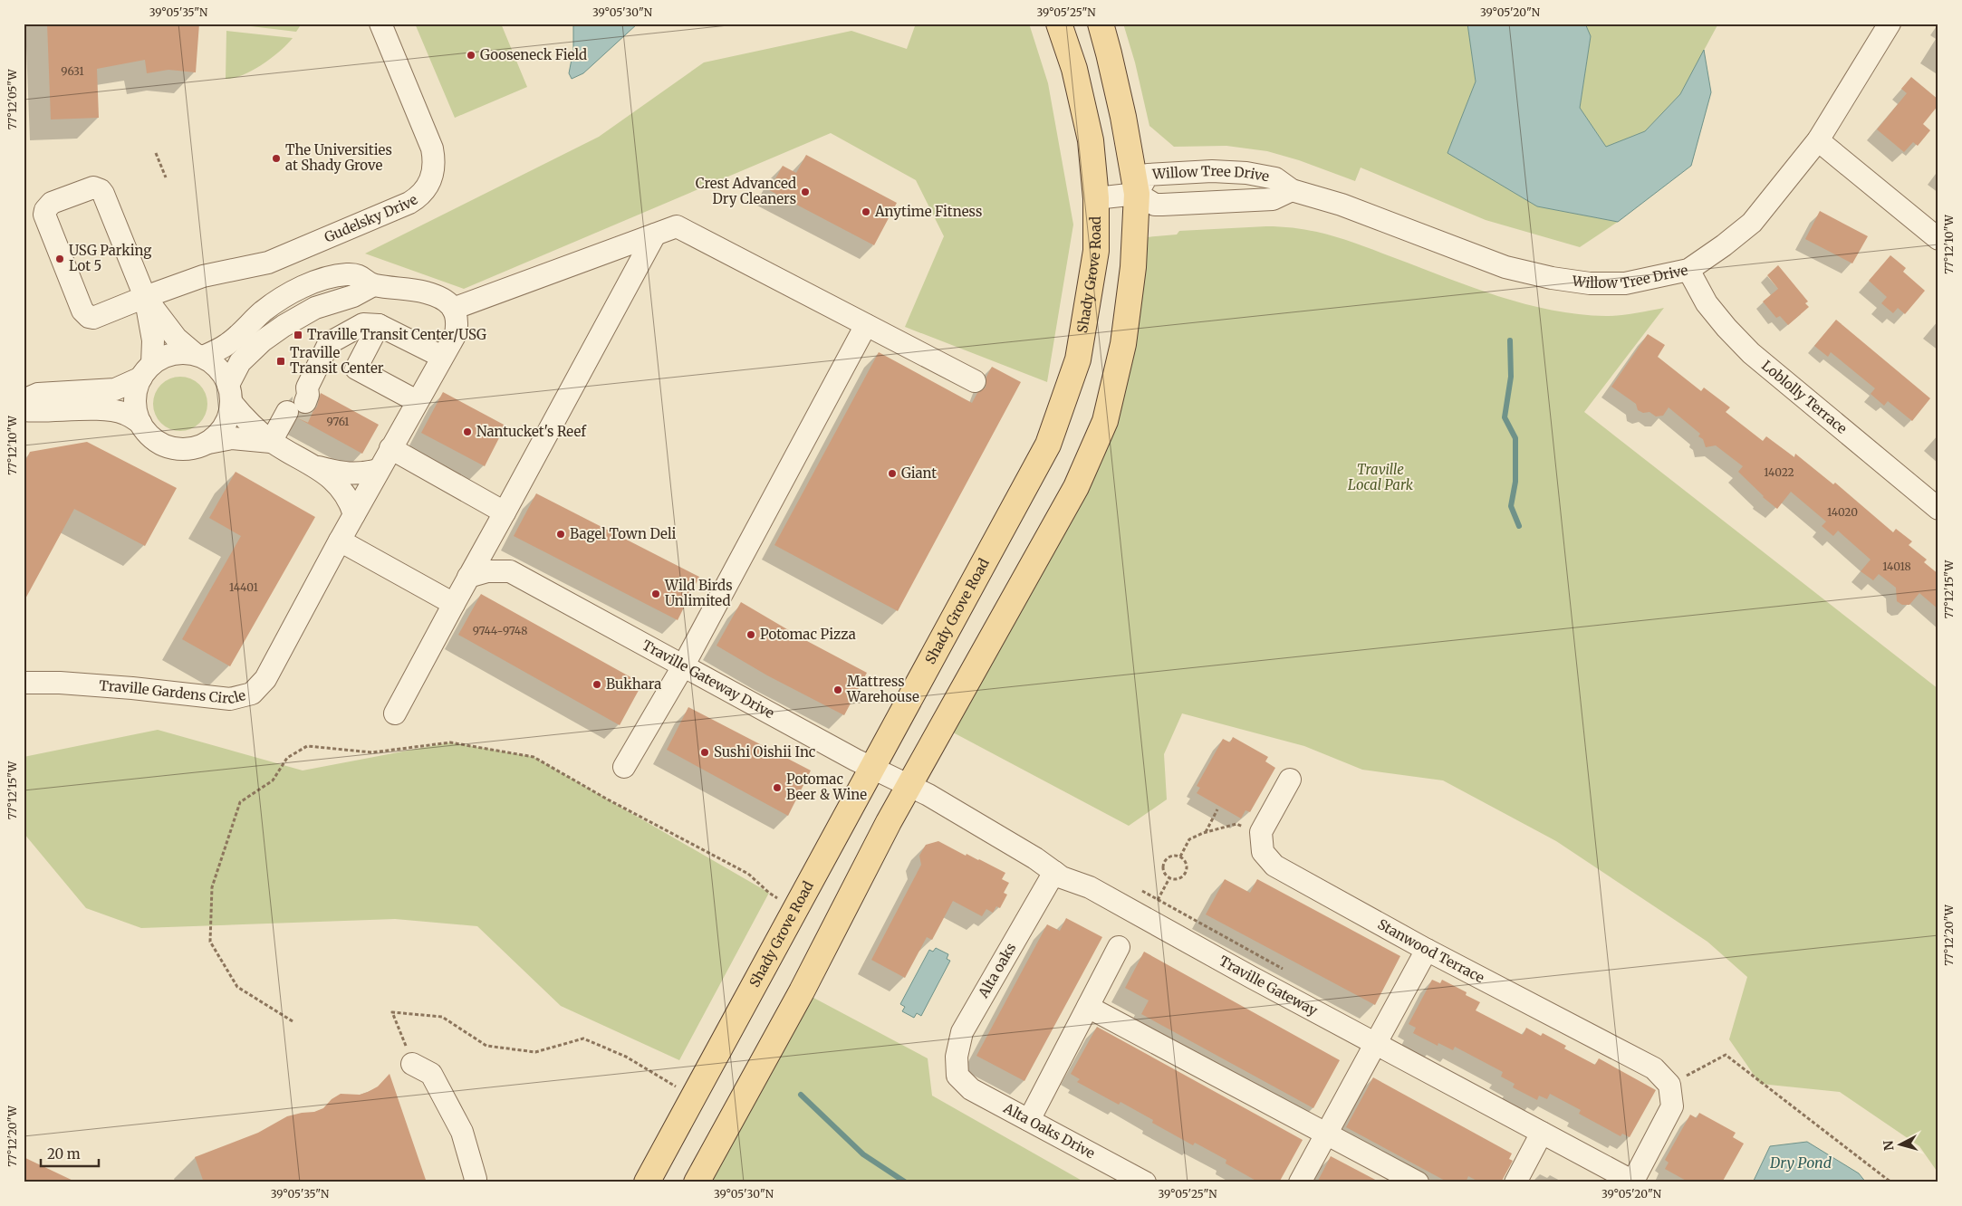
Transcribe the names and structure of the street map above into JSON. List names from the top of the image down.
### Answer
{
  "streets": {
    "main road": ["Shady Grove Road"],
    "street": [
      "Willow Tree Drive",
      "Gudelsky Drive",
      "Loblolly Terrace",
      "Traville Gateway Drive",
      "Traville Gardens Circle",
      "Stanwood Terrace",
      "Alta oaks",
      "Traville Gateway",
      "Alta Oaks Drive"
    ]
  },
  "crossings": [
    ["Willow Tree Drive", "Shady Grove Road"],
    ["Willow Tree Drive", "Loblolly Terrace"],
    ["Shady Grove Road", "Traville Gateway Drive"],
    ["Traville Gateway Drive", "Traville Gateway"],
    ["Alta oaks", "Traville Gateway"],
    ["Alta oaks", "Alta Oaks Drive"]
  ],
  "water": ["Dry Pond"],
  "parks": ["Traville Local Park"],
  "places": {
    "other": [
      "Gooseneck Field",
      "The Universities at Shady Grove",
      "Crest Advanced Dry Cleaners",
      "Anytime Fitness",
      "USG Parking Lot 5",
      "Nantucket's Reef",
      "Giant",
      "Bagel Town Deli",
      "Wild Birds Unlimited",
      "Potomac Pizza",
      "Bukhara",
      "Mattress Warehouse",
      "Sushi Oishii Inc",
      "Potomac Beer & Wine"
    ],
    "transit": ["Traville Transit Center/USG", "Traville Transit Center"]
  },
  "house_numbers": [
    "9631",
    "9761",
    "14022",
    "14020",
    "14018",
    "14401",
    "9744-9748"
  ],
  "scale_bar": "20 m",
  "north": "left",
  "coordinates": [
    "39°05'35\"N",
    "39°05'30\"N",
    "39°05'25\"N",
    "39°05'20\"N",
    "77°12'05\"W",
    "77°12'10\"W",
    "77°12'15\"W",
    "77°12'20\"W"
  ]
}
